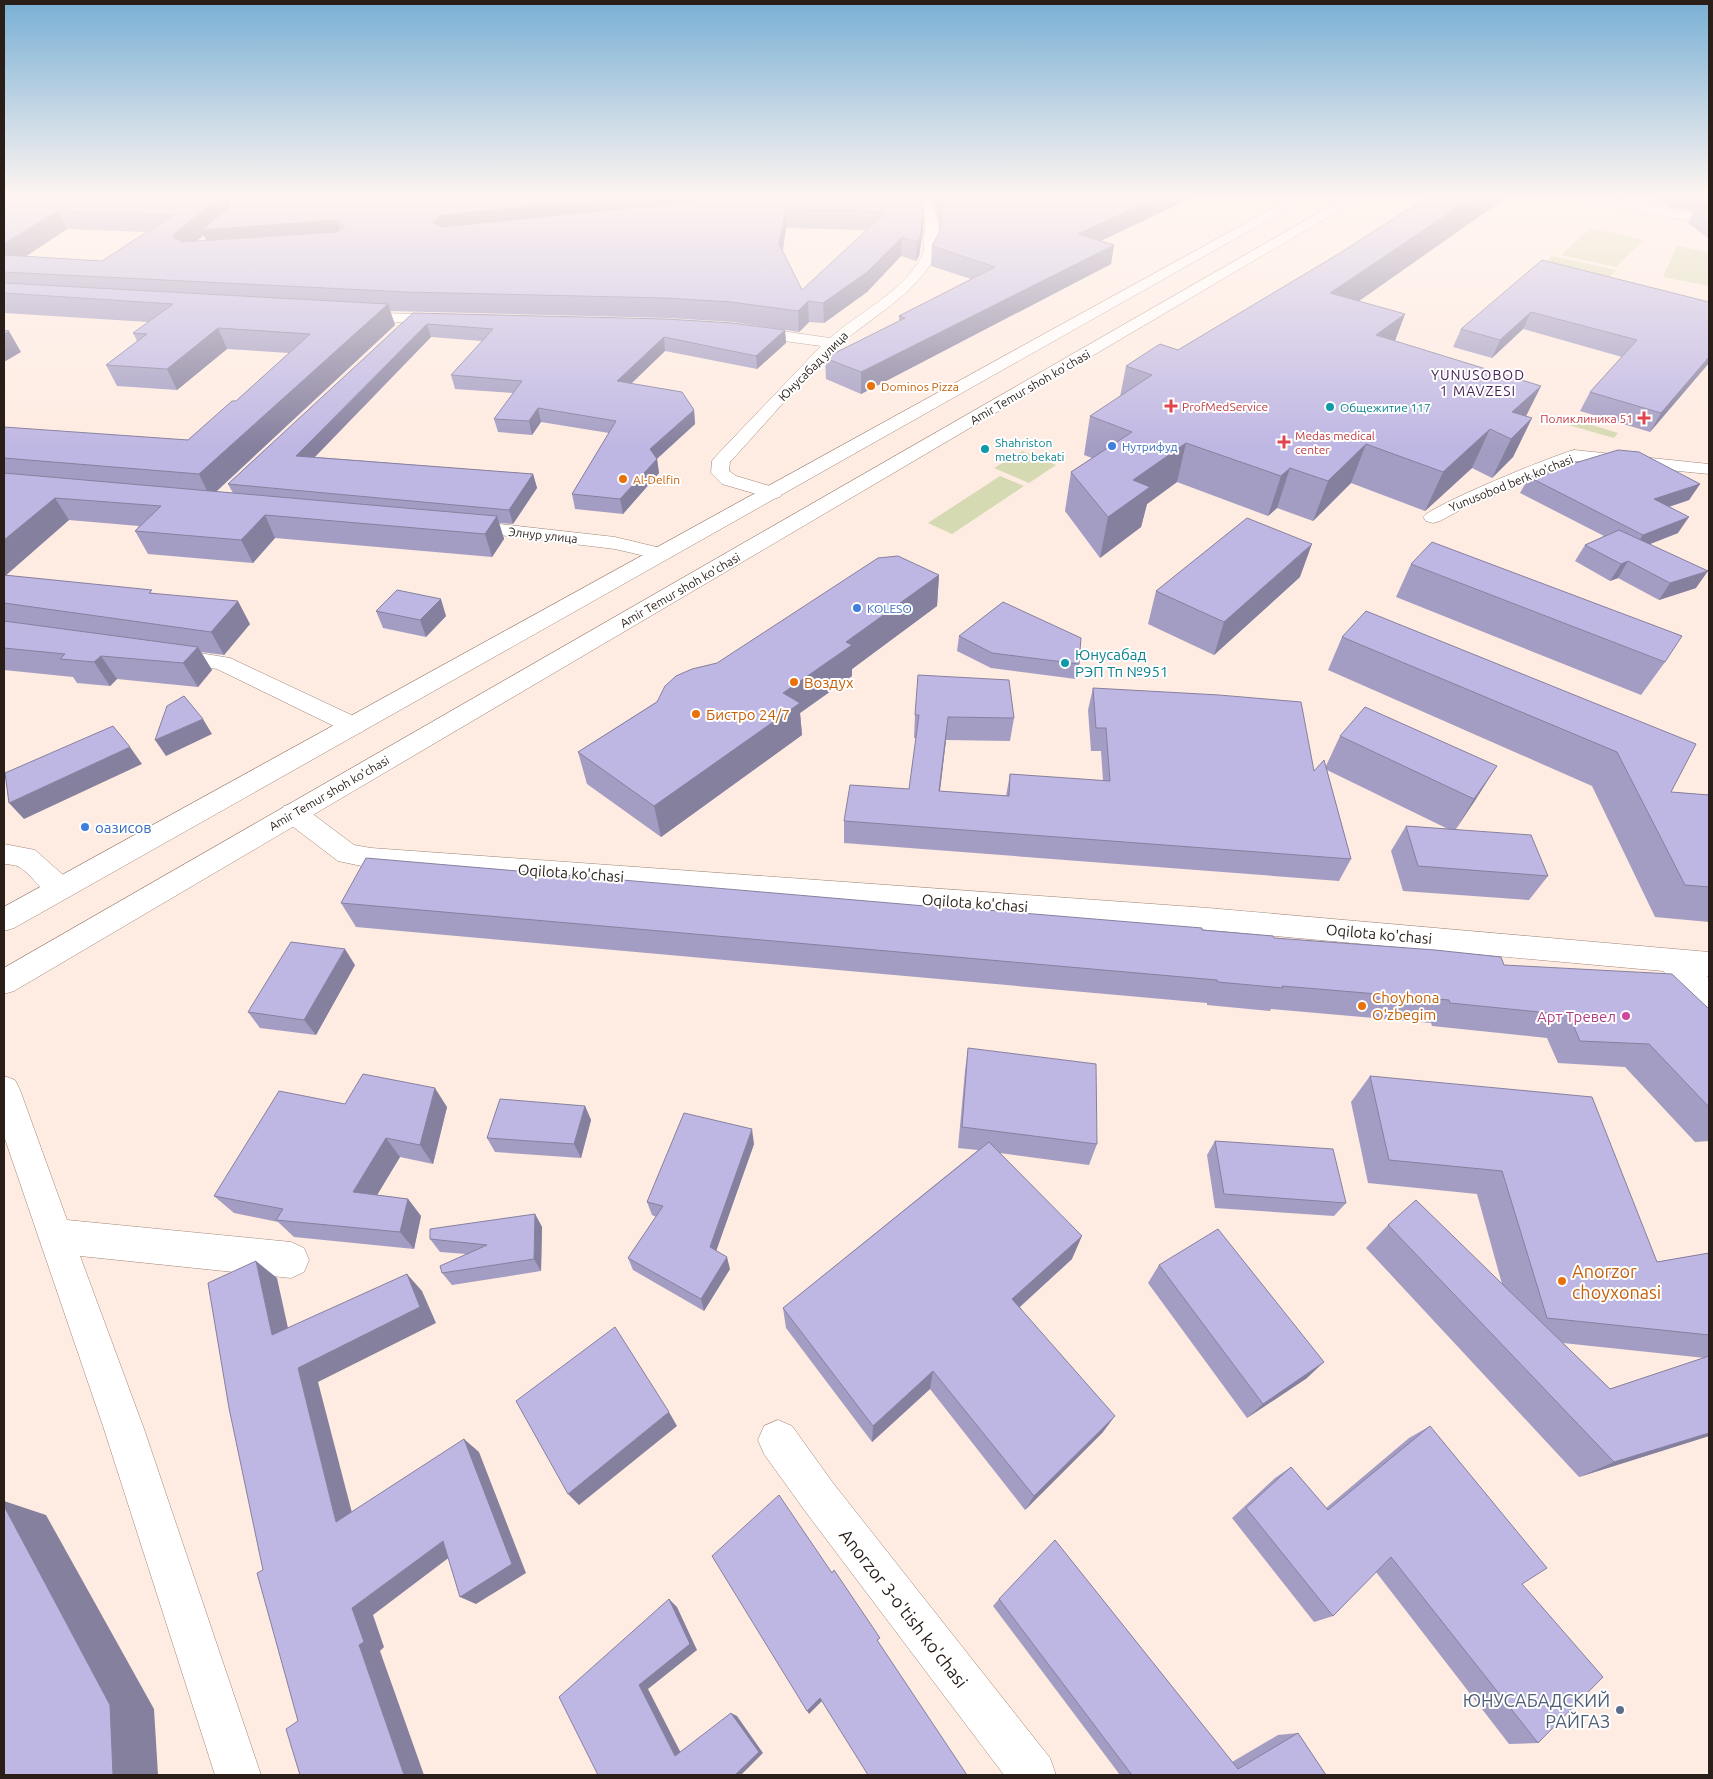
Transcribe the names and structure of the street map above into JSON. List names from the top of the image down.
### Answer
{
  "streets": {
    "main road": [
      "Юнусабад улица",
      "Amir Temur shoh ko'chasi",
      "Yunusobod berk ko'chasi",
      "Элнур улица",
      "Oqilota ko'chasi",
      "Anorzor 3-o'tish ko'chasi"
    ]
  },
  "crossings": [
    ["Юнусабад улица", "Amir Temur shoh ko'chasi"],
    ["Amir Temur shoh ko'chasi", "Элнур улица"],
    ["Amir Temur shoh ko'chasi", "Oqilota ko'chasi"]
  ],
  "districts": ["YUNUSOBOD 1 MAVZESI"],
  "places": {
    "other": [
      "Dominos Pizza",
      "Общежитие 117",
      "Нутрифуд",
      "Shahriston metro bekati",
      "Al-Delfin",
      "KOLESO",
      "Юнусабад РЭП Тп №951",
      "Воздух",
      "Бистро 24/7",
      "оазисов",
      "Choyhona O'zbegim",
      "Арт Тревел",
      "Anorzor choyxonasi",
      "ЮНУСАБАДСКИЙ РАЙГАЗ"
    ],
    "health": ["ProfMedService", "Поликлиника 51", "Medas medical center"]
  }
}
